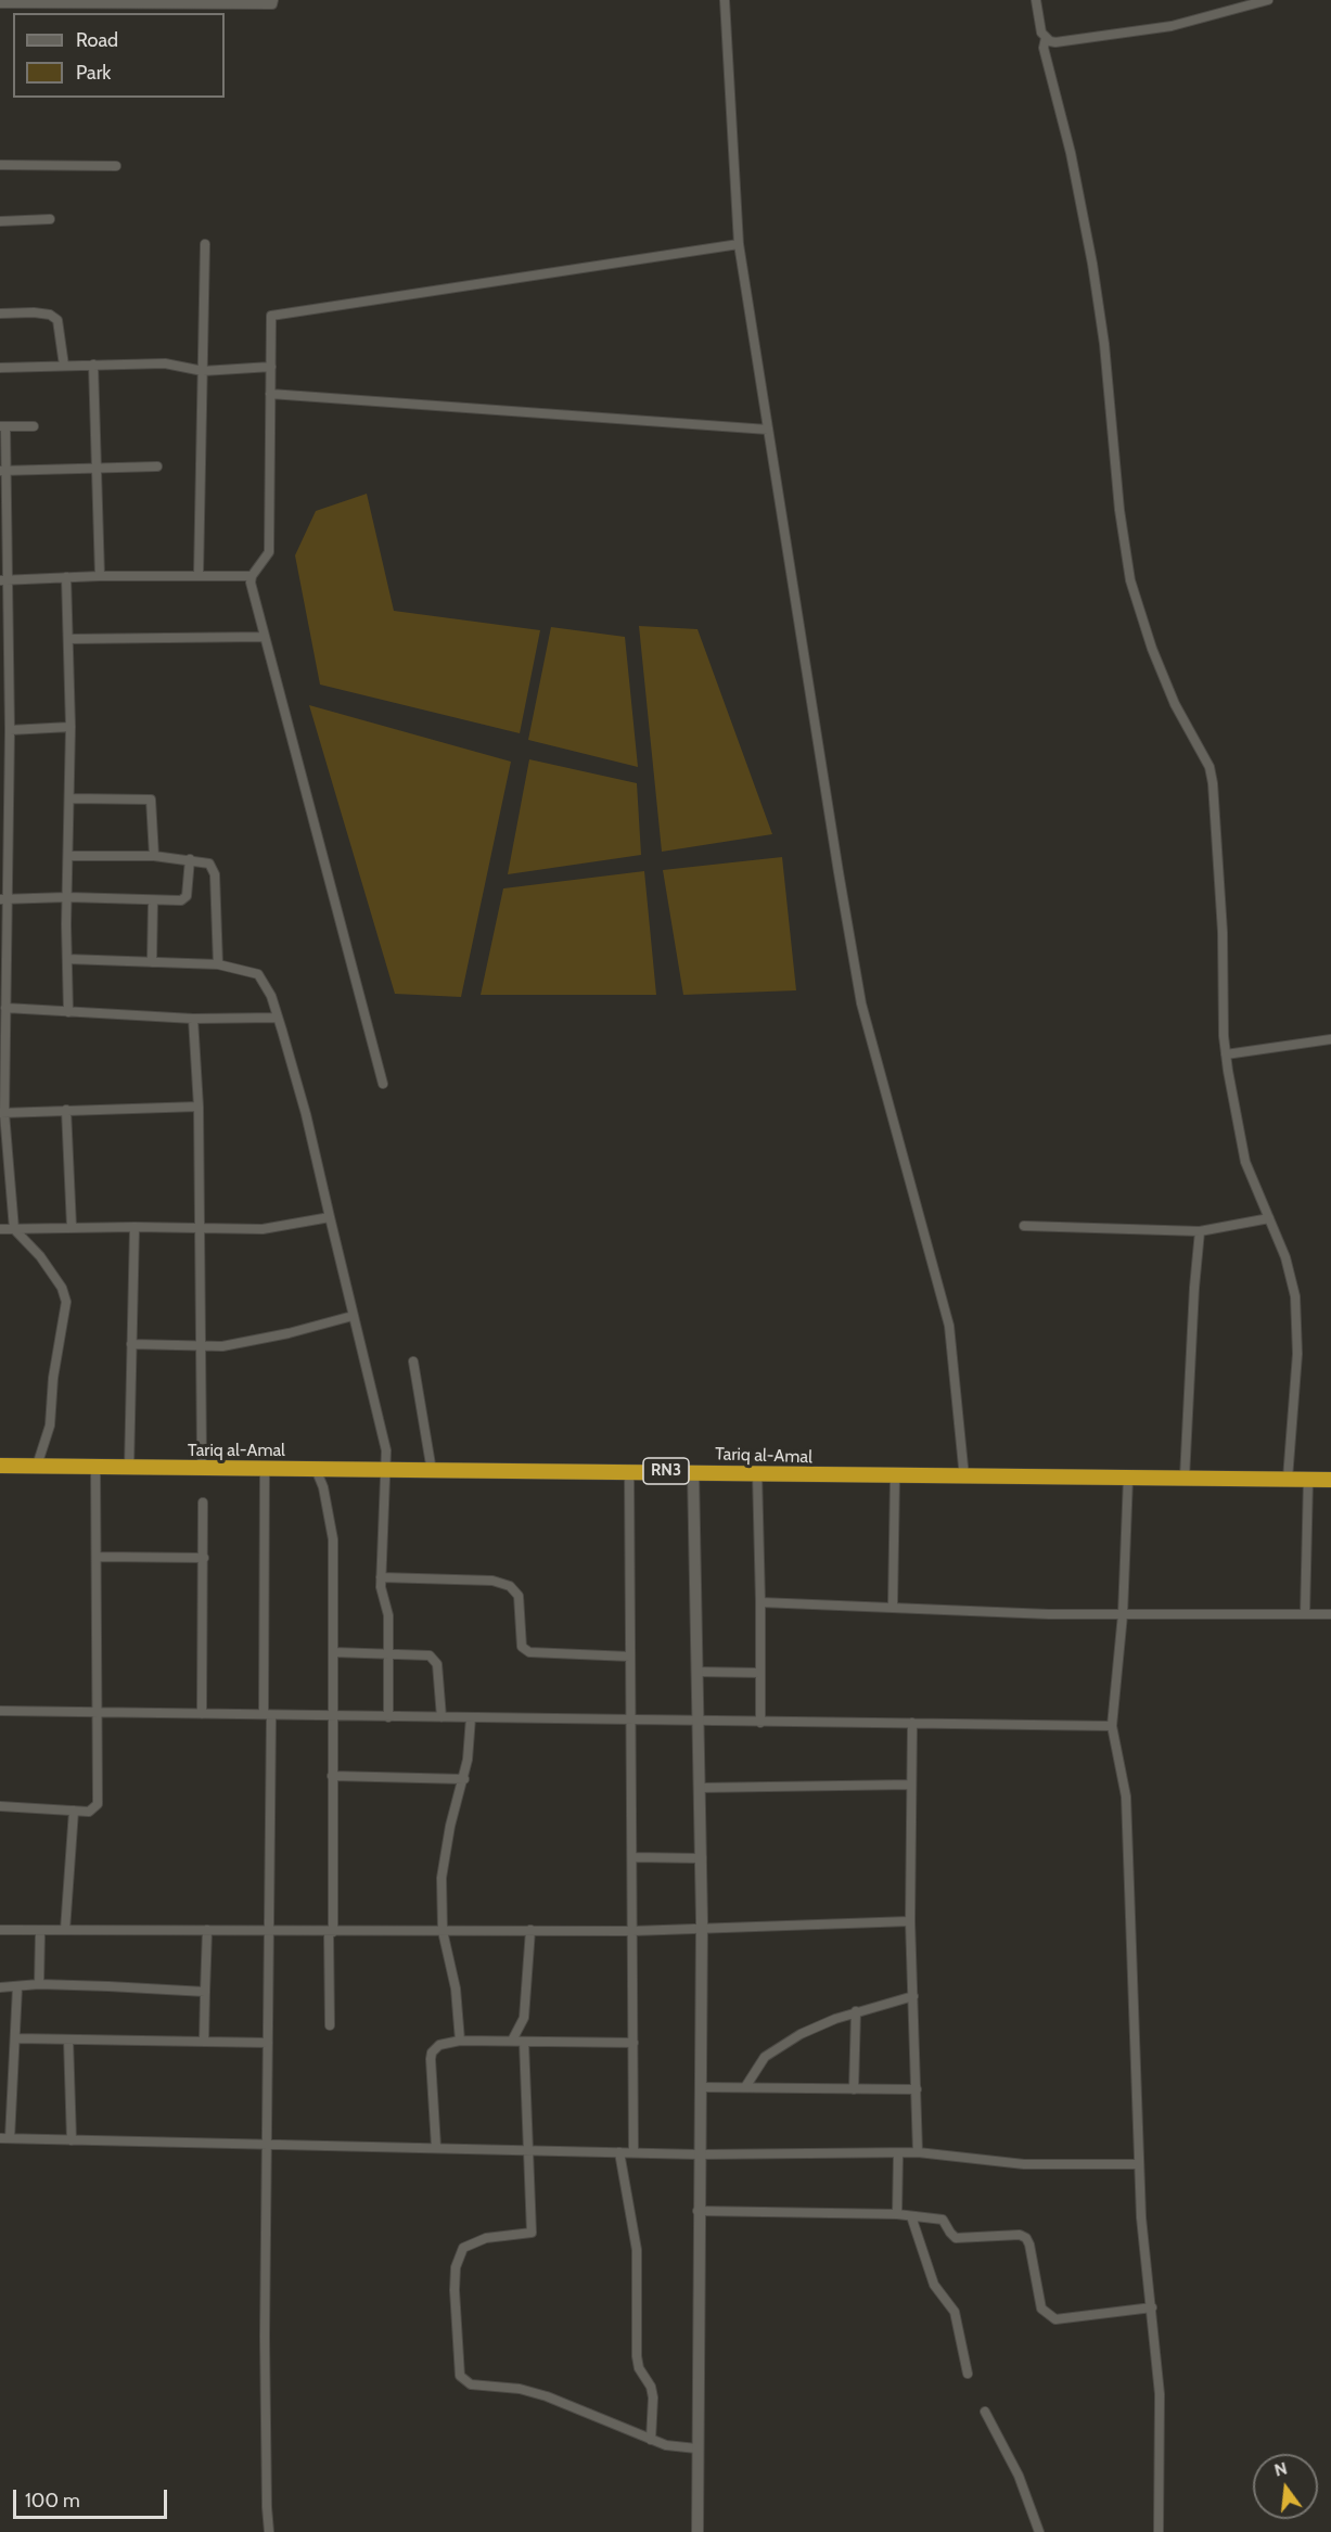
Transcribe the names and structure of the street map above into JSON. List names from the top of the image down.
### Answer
{
  "streets": {
    "highway": ["Tariq al-Amal", "RN3"]
  },
  "legend": ["Road", "Park"],
  "scale_bar": "100 m",
  "north": "top"
}
